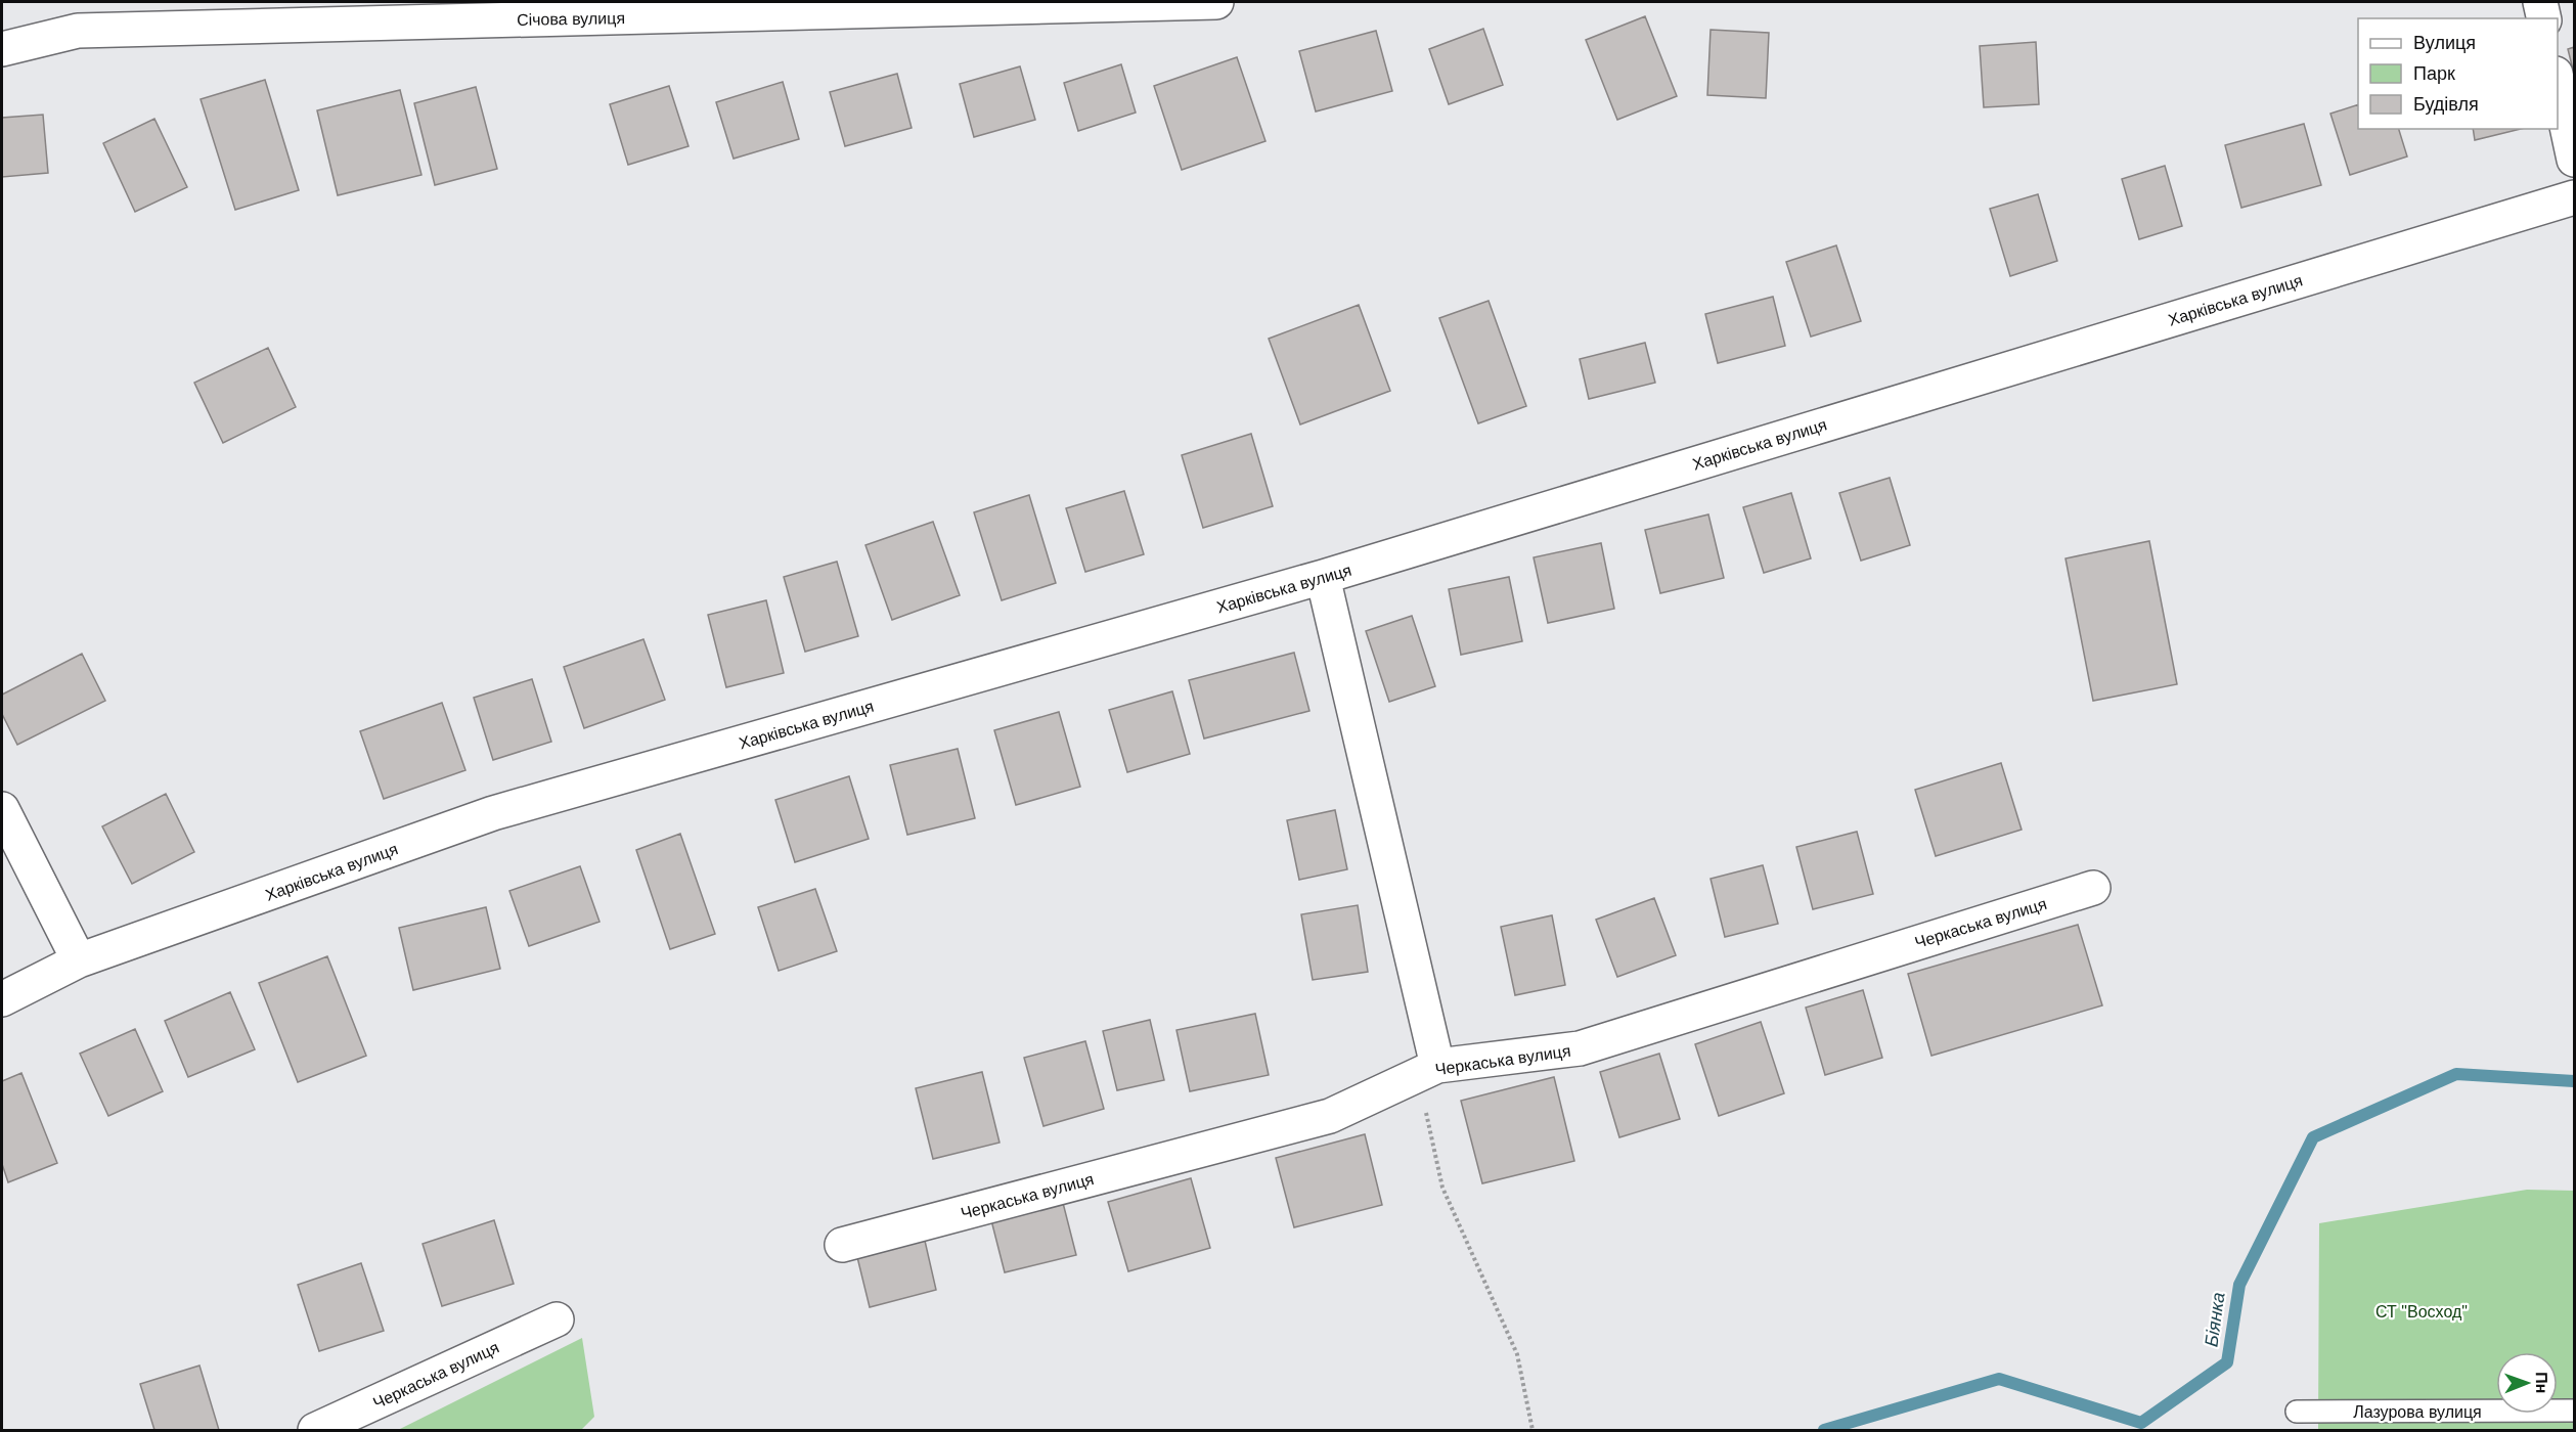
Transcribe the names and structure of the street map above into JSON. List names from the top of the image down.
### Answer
{
  "streets": {
    "street": ["Січова вулиця", "Харківська вулиця", "Черкаська вулиця"],
    "lane": ["Лазурова вулиця"]
  },
  "water": ["Біянка"],
  "parks": ["СТ \"Восход\""],
  "legend": ["Вулиця", "Парк", "Будівля"],
  "north": "right"
}
